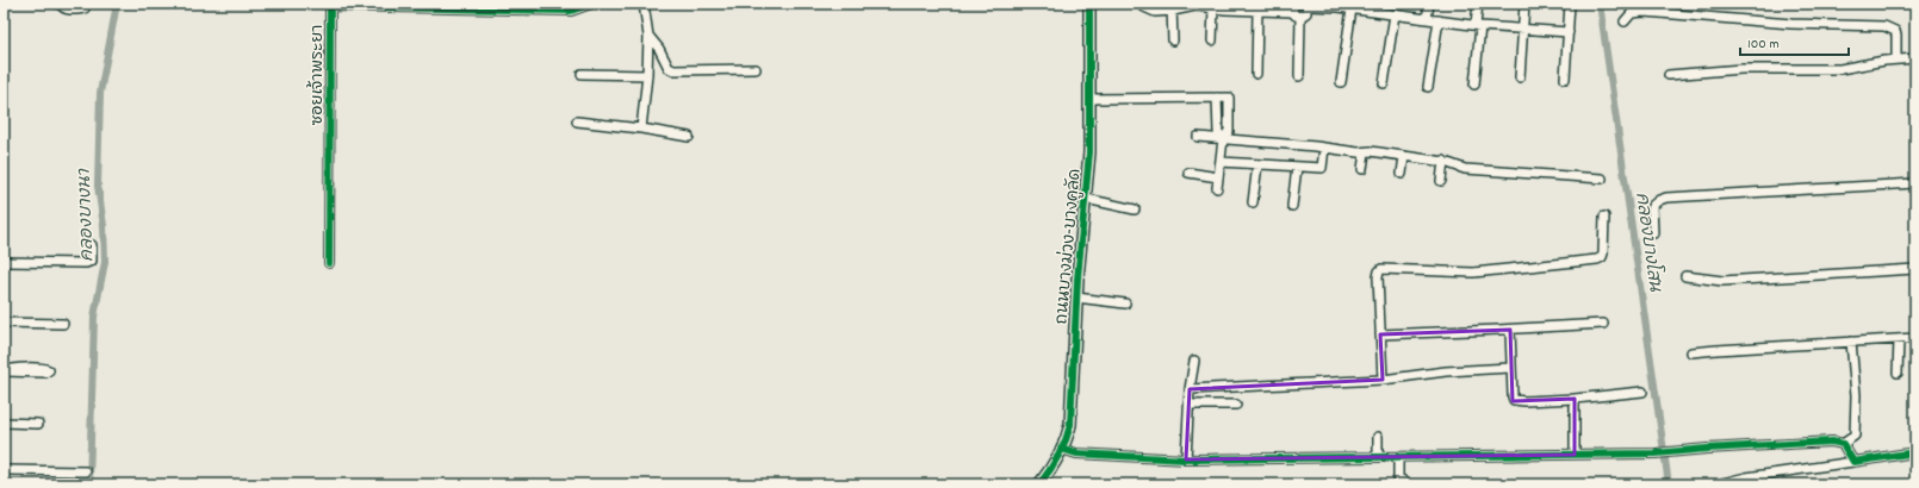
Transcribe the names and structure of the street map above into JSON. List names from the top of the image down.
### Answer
{
  "streets": {
    "street": ["ซอยเจ้าพระยา", "ถนนบางม่วง-บางคูลัด"]
  },
  "water": ["คลองบางนา", "คลองบางโสน"],
  "scale_bar": "100 m"
}
